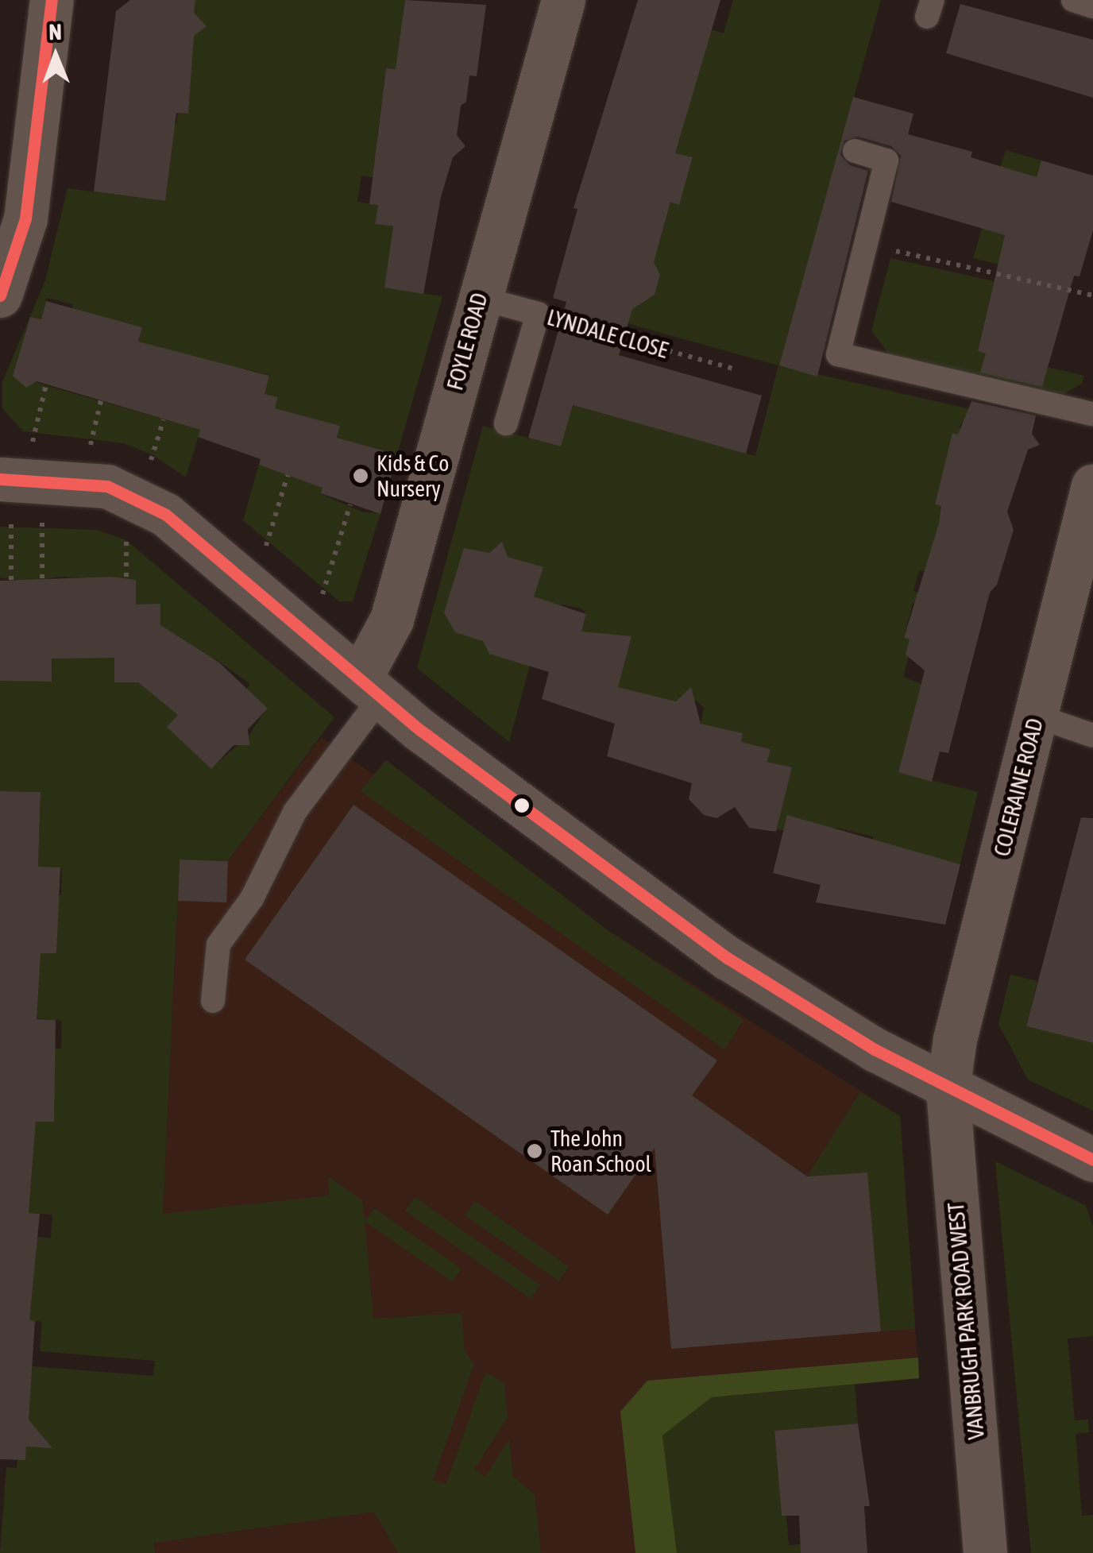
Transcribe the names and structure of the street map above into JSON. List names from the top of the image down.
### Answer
{
  "streets": {
    "street": ["FOYLE ROAD", "COLERAINE ROAD", "VANBRUGH PARK ROAD WEST"],
    "lane": ["LYNDALE CLOSE"]
  },
  "crossings": [
    ["LYNDALE CLOSE", "FOYLE ROAD"],
    ["COLERAINE ROAD", "VANBRUGH PARK ROAD WEST"]
  ],
  "places": ["Kids & Co Nursery", "The John Roan School"],
  "north": "top"
}
